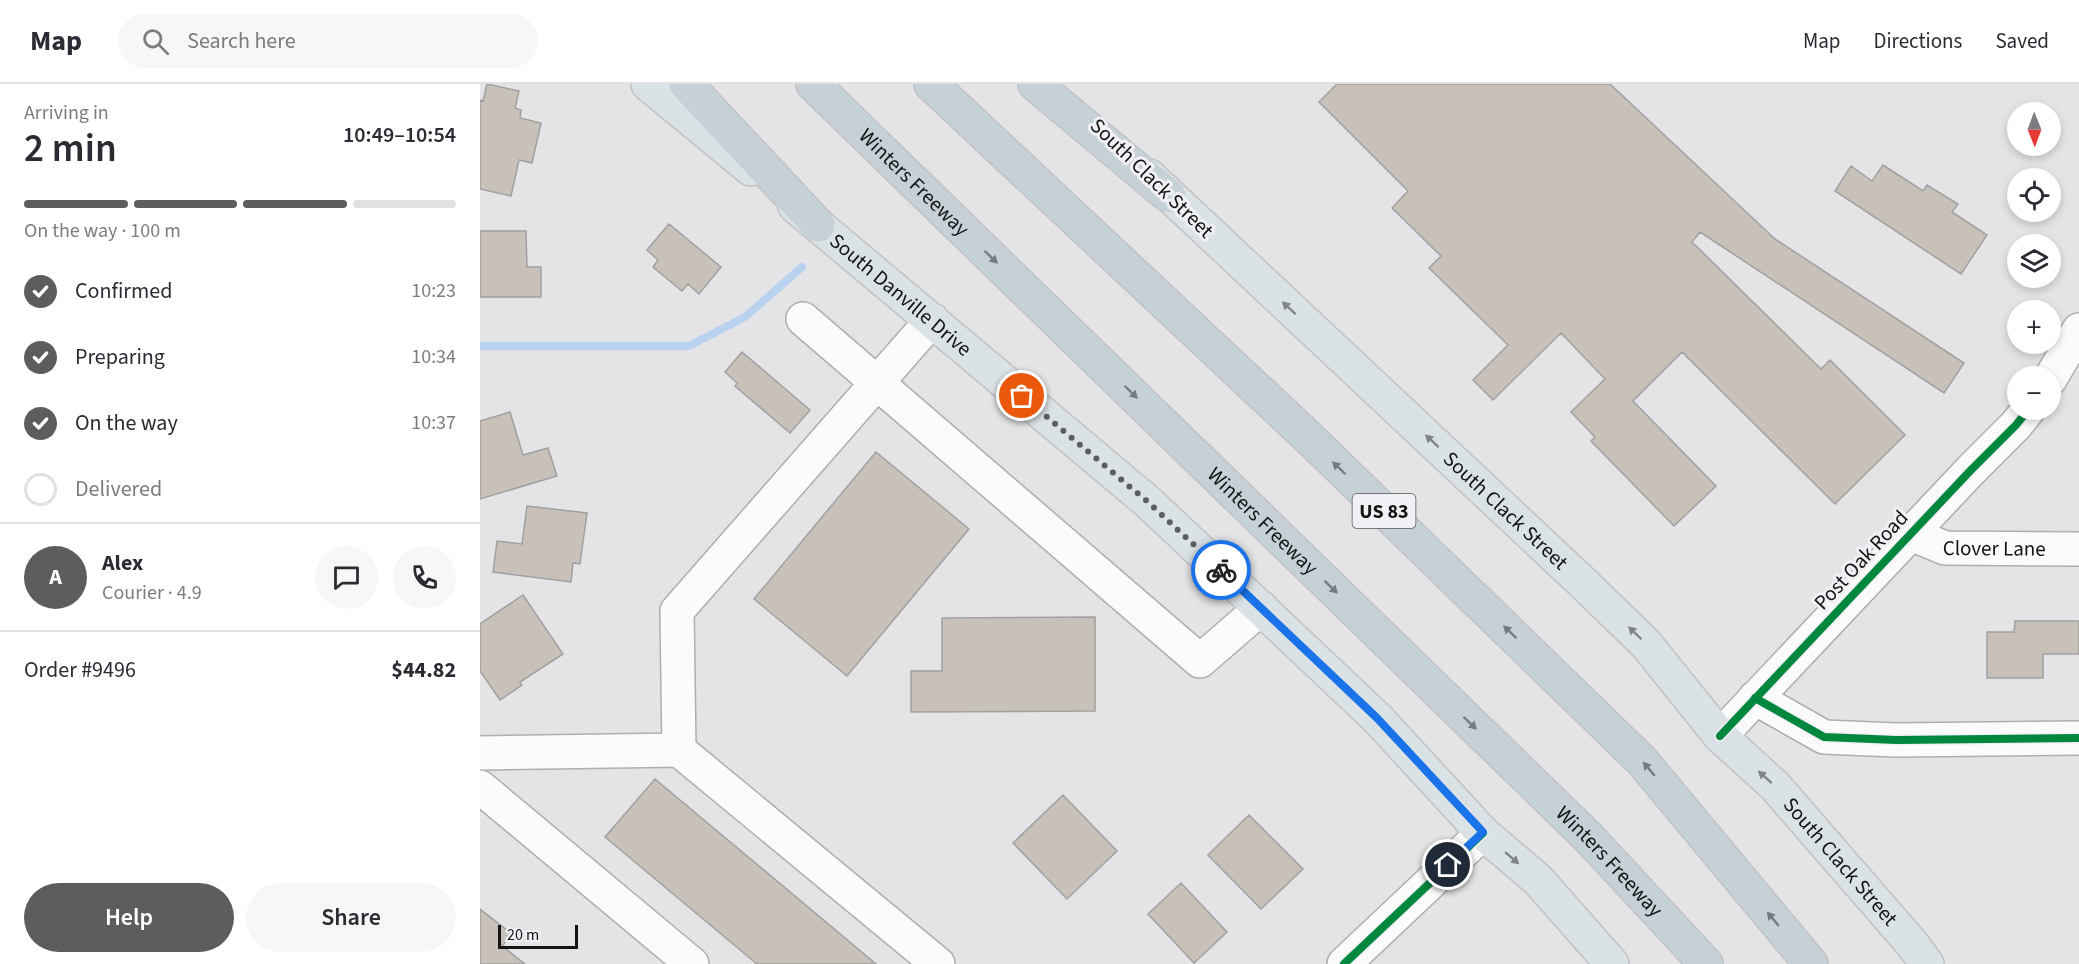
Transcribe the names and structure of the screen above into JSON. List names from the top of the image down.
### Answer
{
  "streets": {
    "highway": ["Winters Freeway", "US 83"],
    "main road": ["South Clack Street", "South Danville Drive"],
    "street": ["Clover Lane", "Post Oak Road"]
  },
  "crossings": [
    ["South Clack Street", "Post Oak Road"],
    ["Clover Lane", "Post Oak Road"]
  ],
  "one_way": ["South Clack Street"],
  "scale_bar": "20 m",
  "north": "bottom",
  "page": {
    "header": "Map",
    "search": "Search here",
    "nav": ["Map", "Directions", "Saved"],
    "heading": ["2 min", "Arriving in", "10:49–10:54"],
    "panel": [
      "Alex",
      "Courier · 4.9",
      "Order #9496",
      "$44.82"
    ],
    "map_buttons": ["+", "−"],
    "bar": "On the way · 100 m",
    "list": [
      ["Confirmed", "10:23"],
      ["Preparing", "10:34"],
      ["On the way", "10:37"],
      "Delivered"
    ],
    "round": "A",
    "buttons": ["Help", "Share"],
    "scale": "20 m"
  }
}
